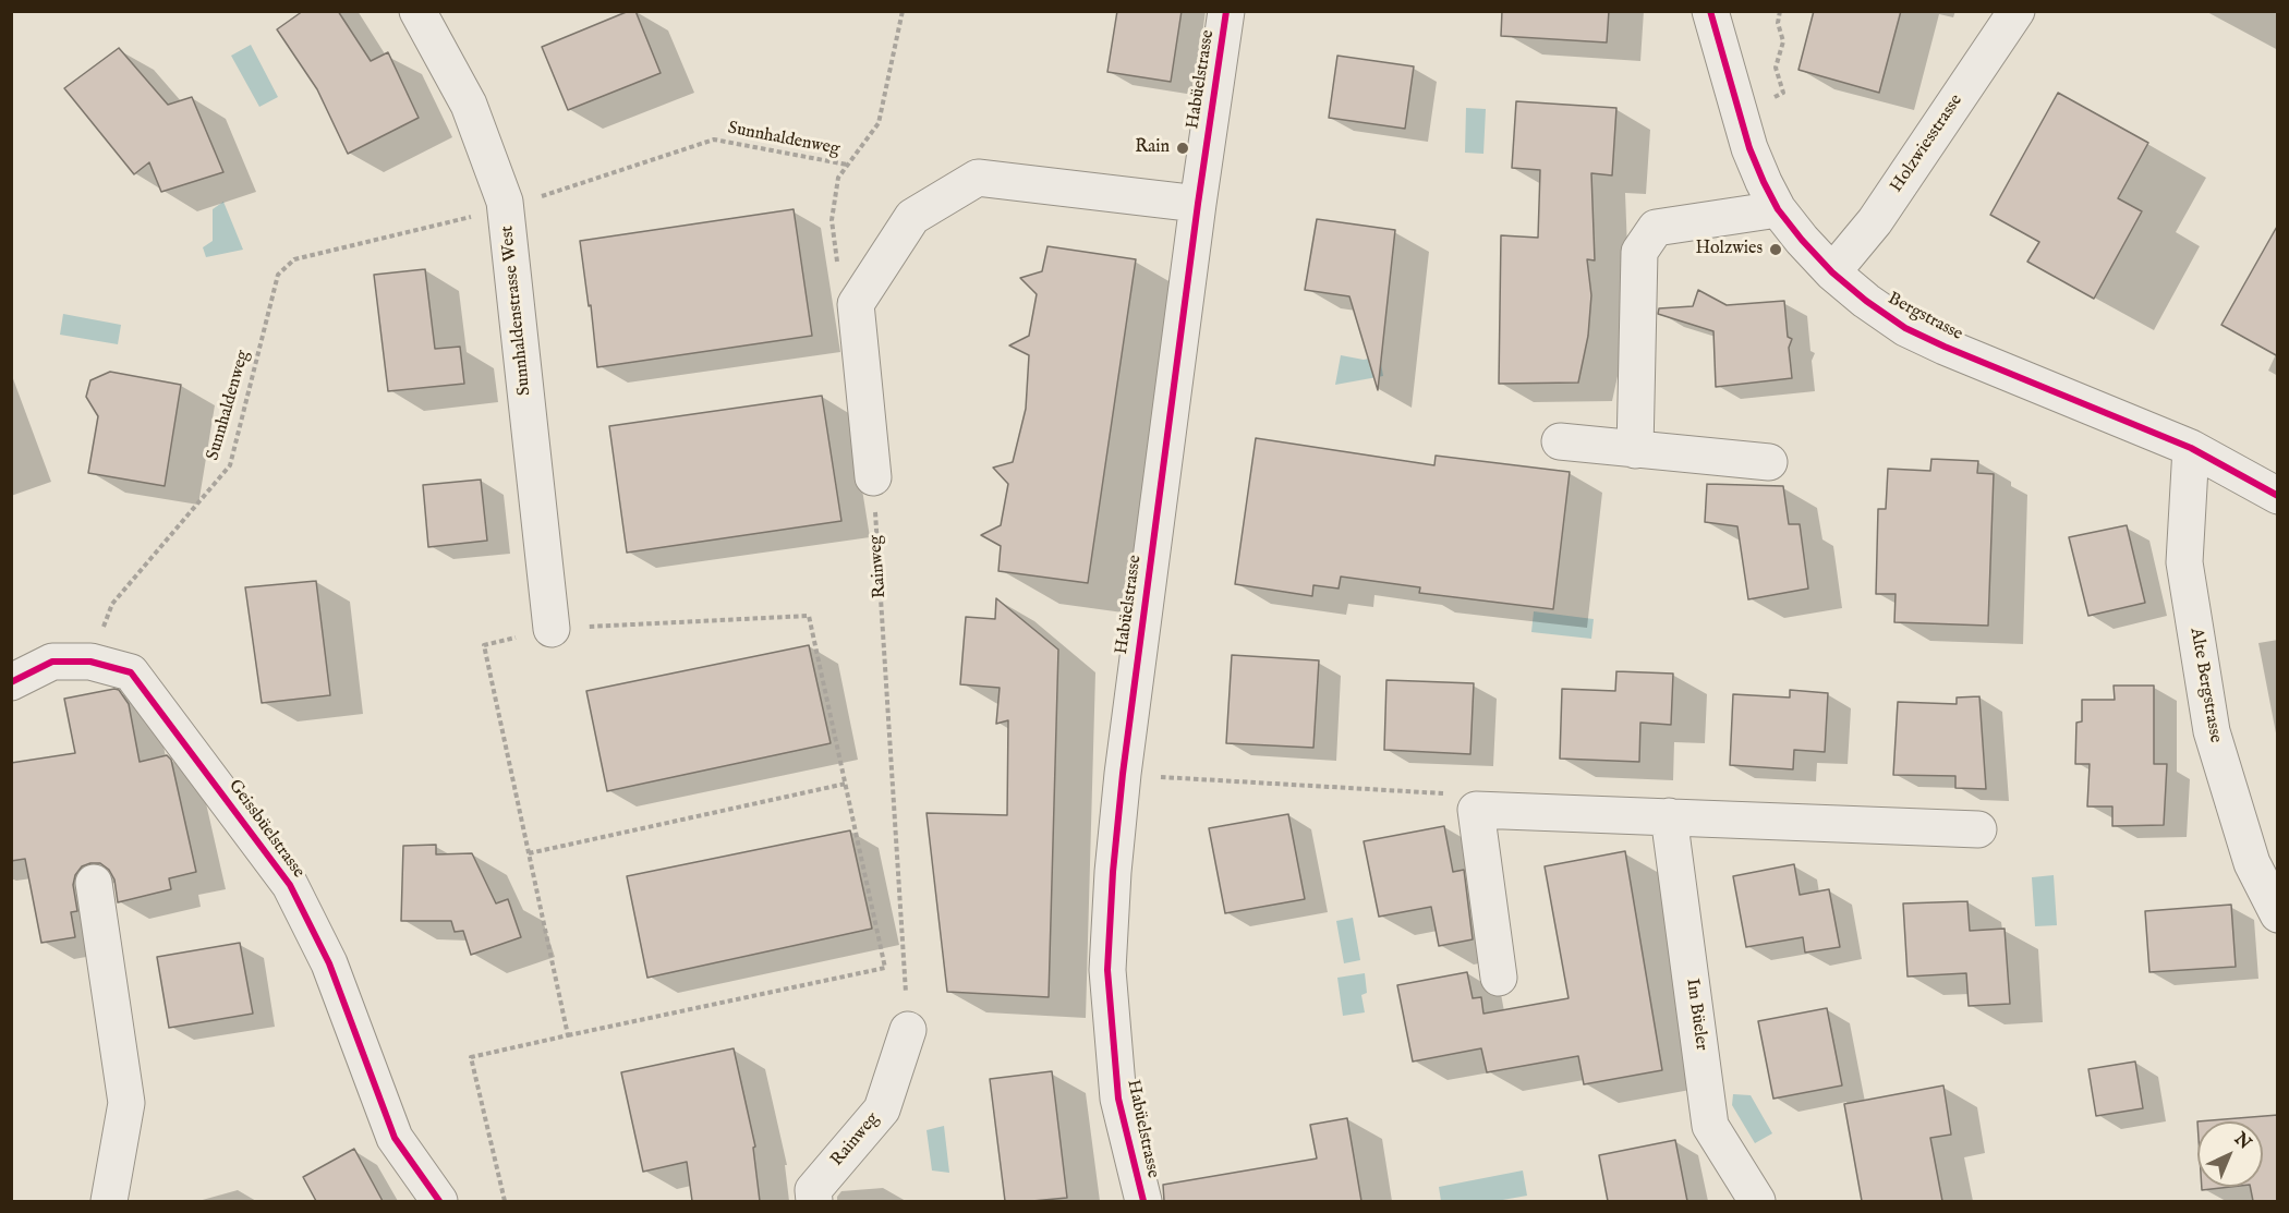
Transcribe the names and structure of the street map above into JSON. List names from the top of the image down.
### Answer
{
  "streets": {
    "street": [
      "Habüelstrasse",
      "Holzwiesstrasse",
      "Sunnhaldenstrasse West",
      "Bergstrasse",
      "Rainweg",
      "Alte Bergstrasse",
      "Geissbüelstrasse",
      "Im Büeler"
    ],
    "path": ["Sunnhaldenweg"]
  },
  "crossings": [
    ["Sunnhaldenweg", "Geissbüelstrasse"],
    ["Holzwiesstrasse", "Bergstrasse"],
    ["Bergstrasse", "Alte Bergstrasse"]
  ],
  "places": ["Rain", "Holzwies"],
  "north": "top right"
}
